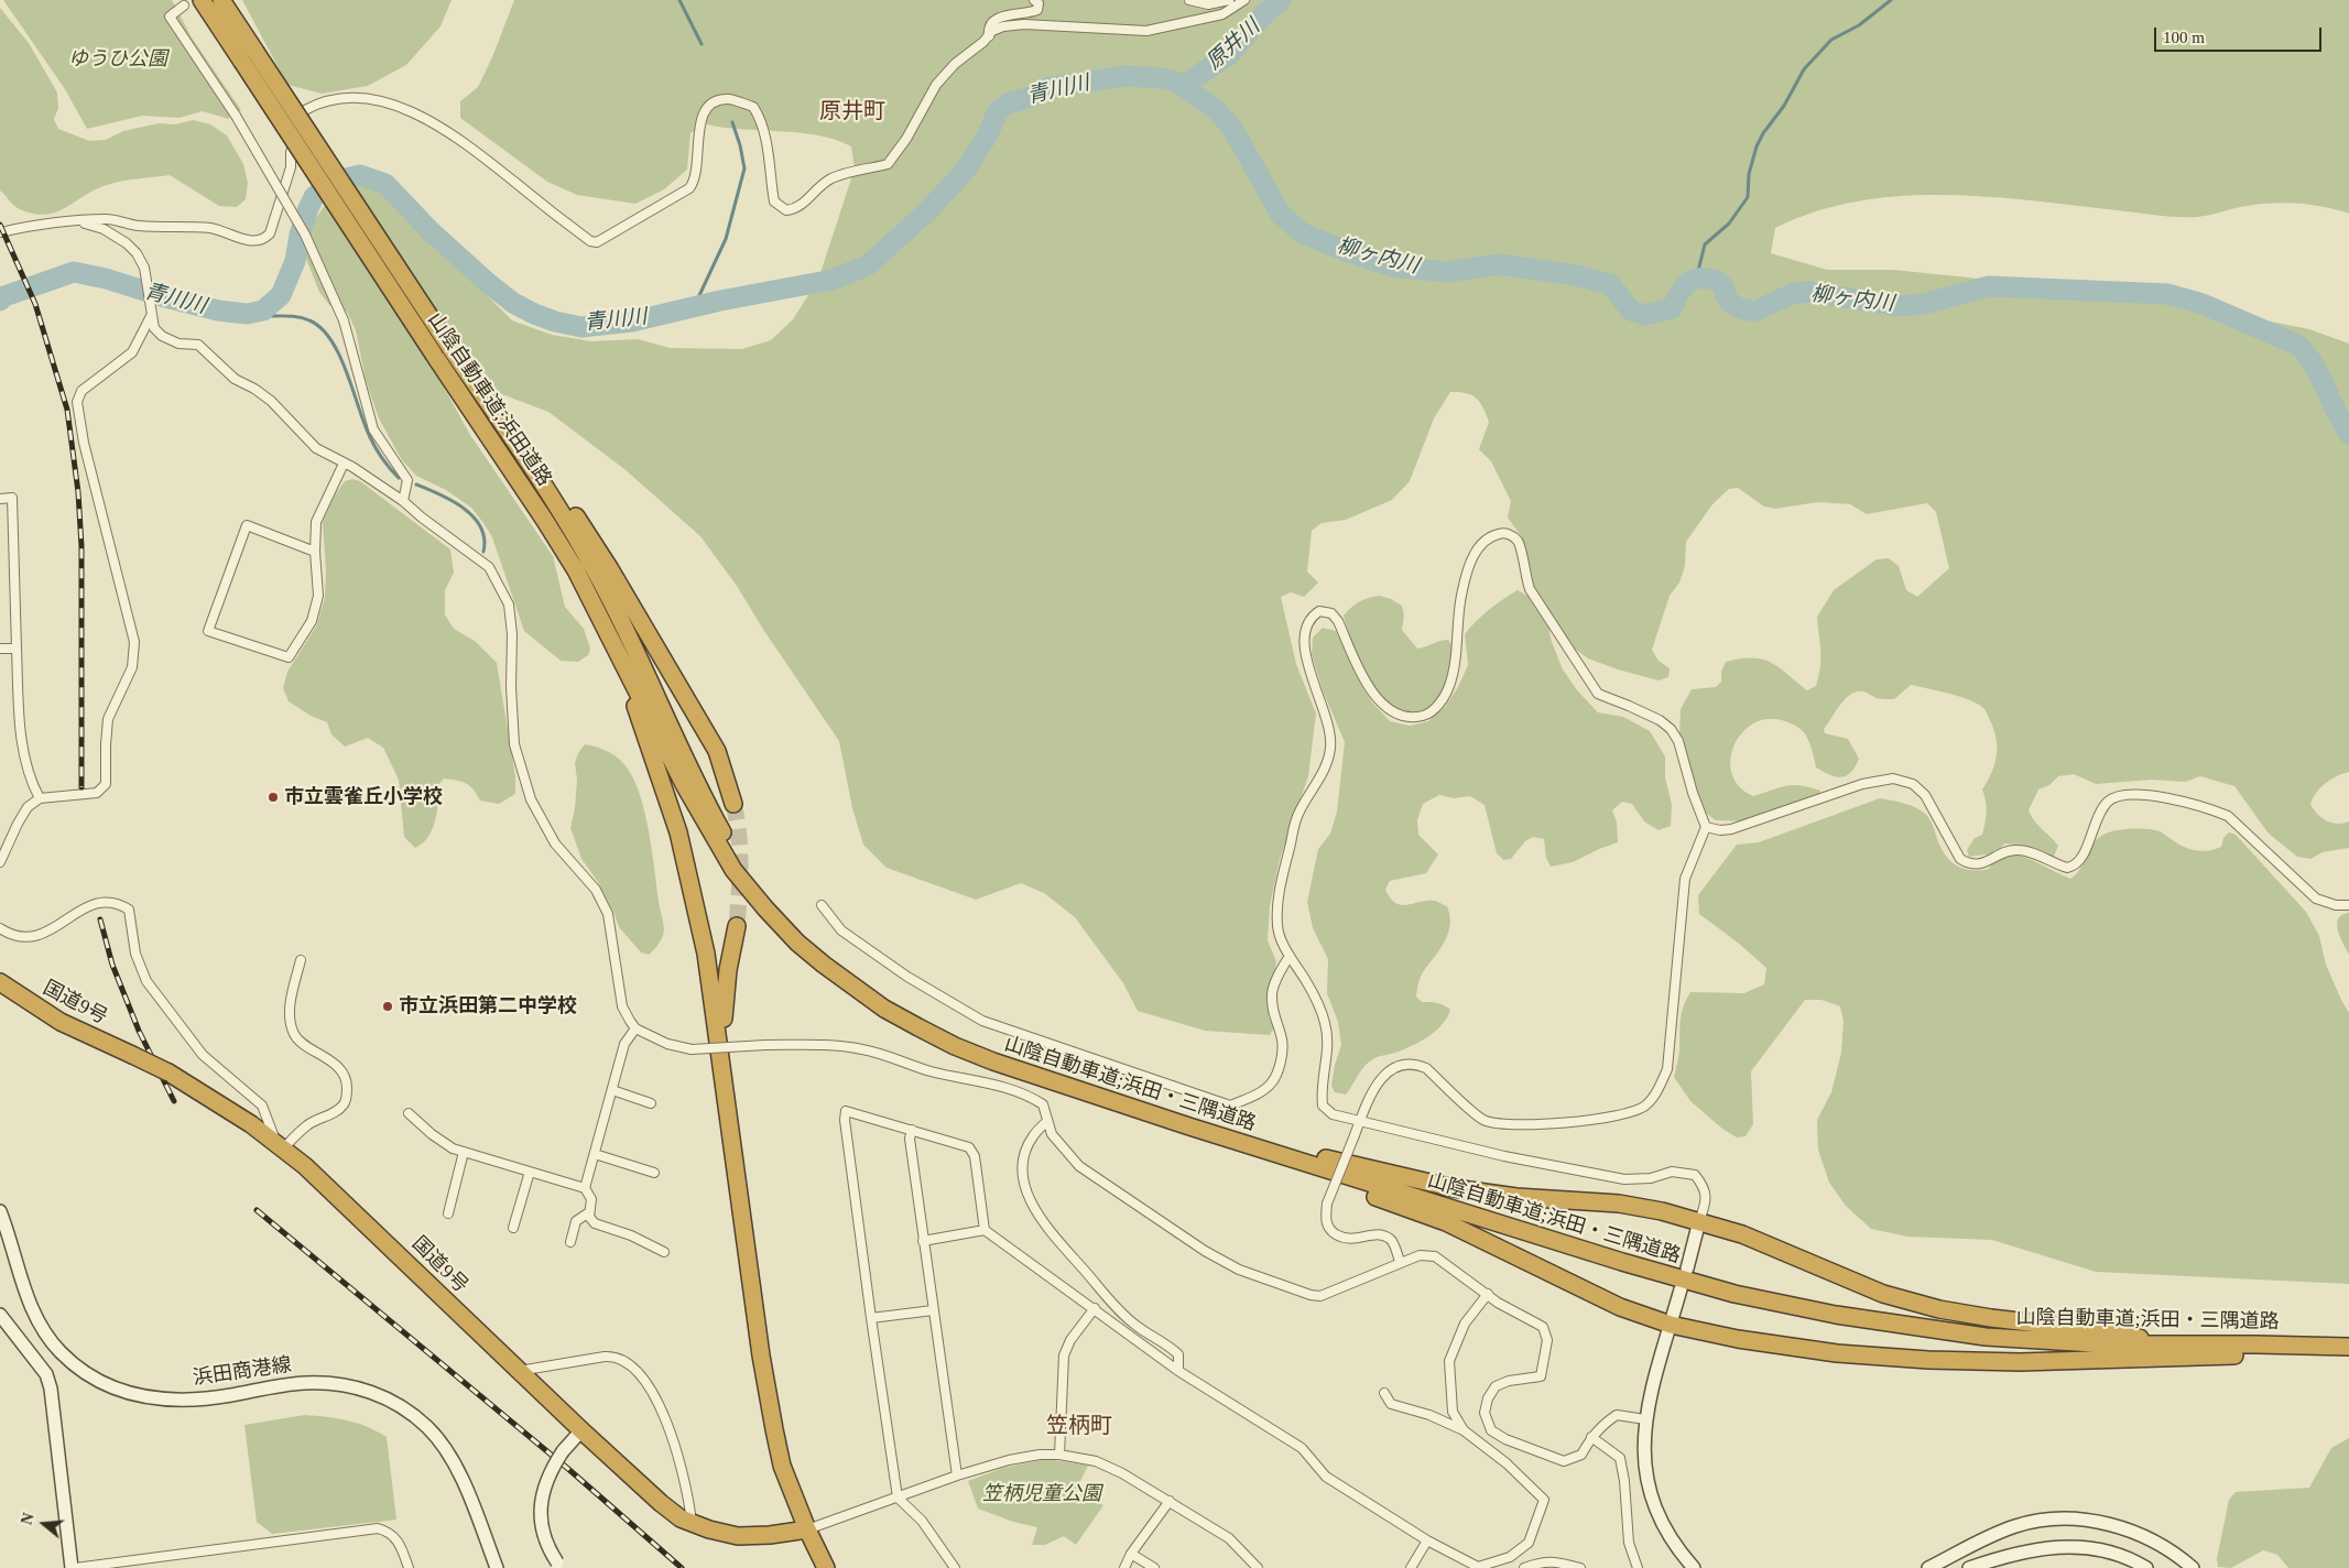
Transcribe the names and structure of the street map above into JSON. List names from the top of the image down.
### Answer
{
  "streets": {
    "highway": ["山陰自動車道;浜田道路", "国道9号", "山陰自動車道;浜田・三隅道路"],
    "main road": ["浜田商港線"]
  },
  "crossings": [
    ["山陰自動車道;浜田道路", "山陰自動車道;浜田・三隅道路"]
  ],
  "districts": ["原井町", "笠柄町"],
  "water": ["原井川", "青川川", "柳ヶ内川"],
  "parks": ["ゆうひ公園", "笠柄児童公園"],
  "places": ["市立雲雀丘小学校", "市立浜田第二中学校"],
  "scale_bar": "100 m",
  "north": "left"
}
